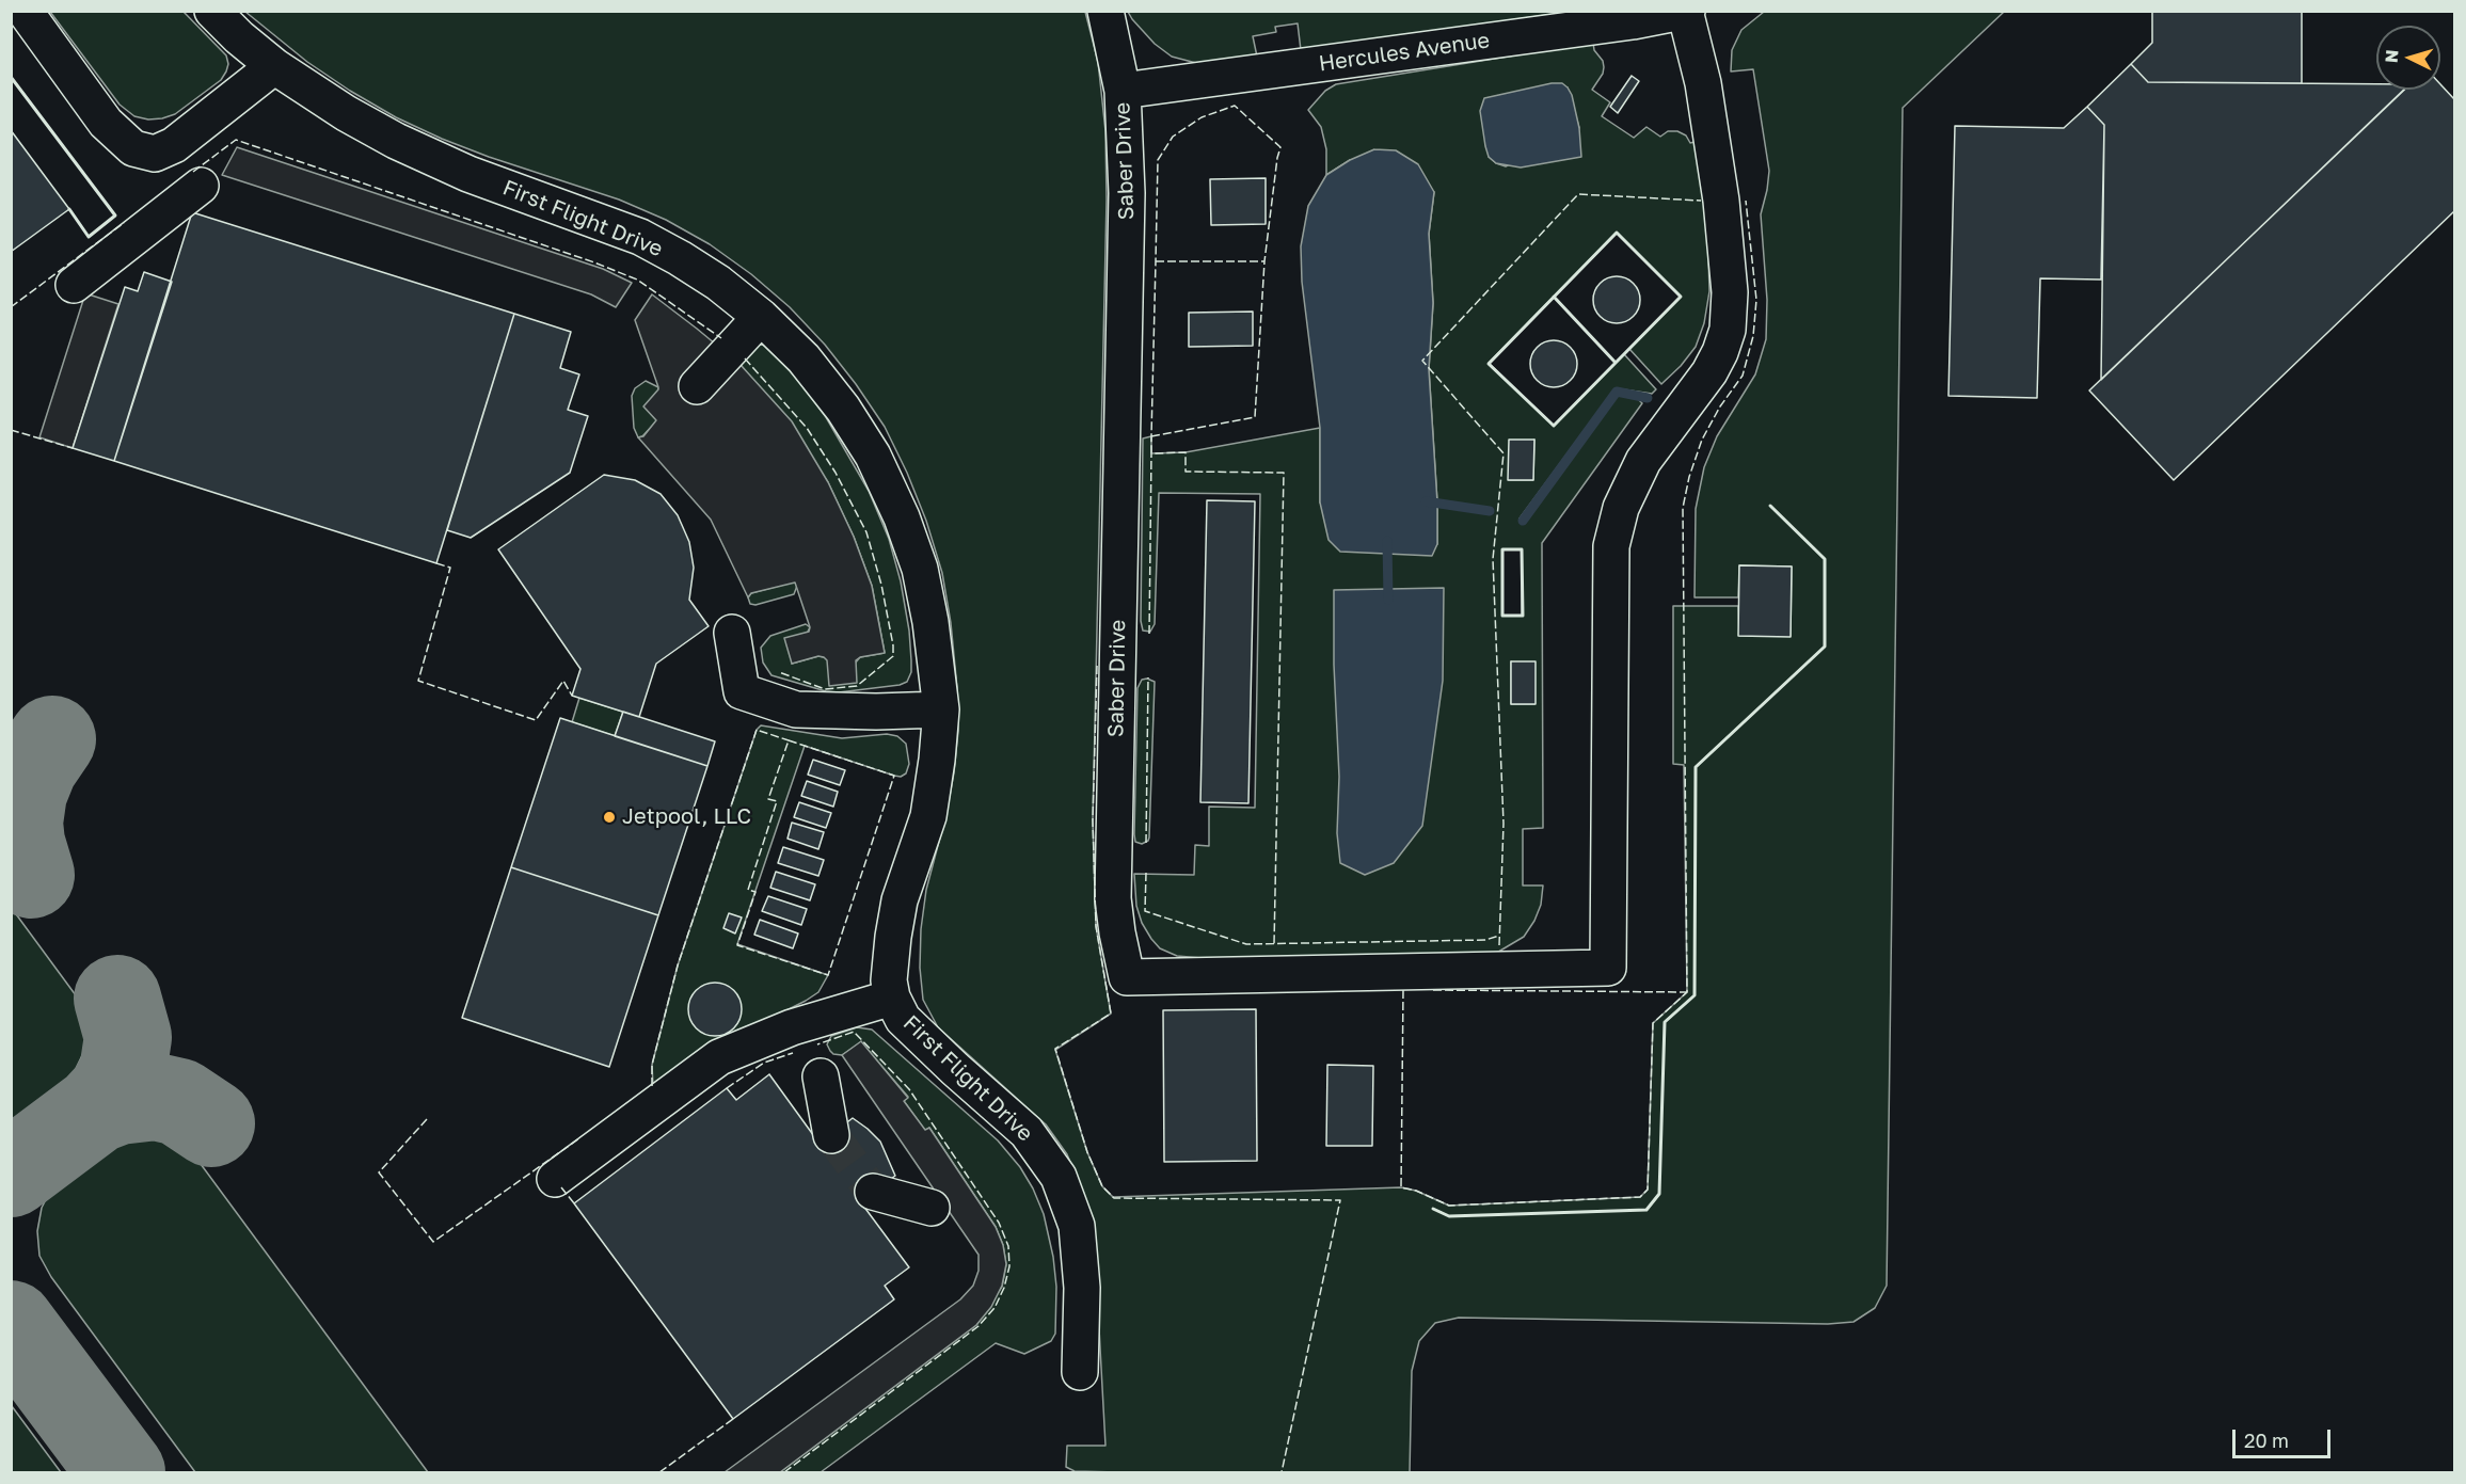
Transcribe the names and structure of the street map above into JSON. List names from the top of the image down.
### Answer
{
  "streets": {
    "street": ["Hercules Avenue", "Saber Drive", "First Flight Drive"]
  },
  "crossings": [
    ["Hercules Avenue", "Saber Drive"]
  ],
  "places": ["Jetpool, LLC"],
  "scale_bar": "20 m",
  "north": "left"
}
